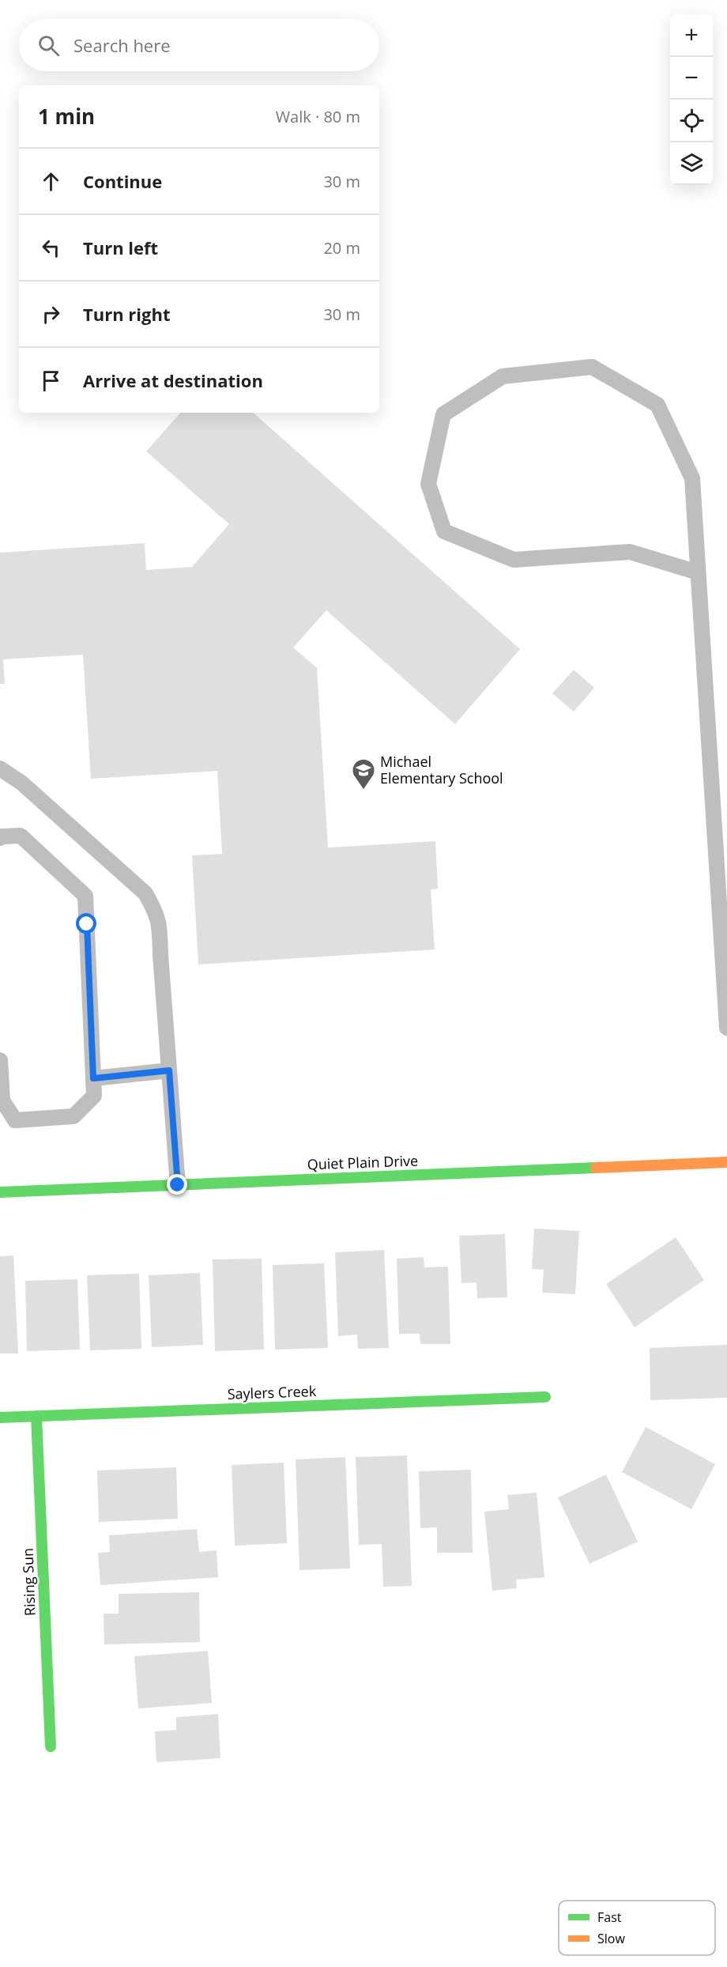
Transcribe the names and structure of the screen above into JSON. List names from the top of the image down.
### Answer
{
  "streets": {
    "street": ["Quiet Plain Drive", "Saylers Creek", "Rising Sun"]
  },
  "crossings": [
    ["Saylers Creek", "Rising Sun"]
  ],
  "places": {
    "school or university": ["Michael Elementary School"]
  },
  "legend": ["Fast", "Slow"],
  "page": {
    "map_buttons": ["+", "−"],
    "search": "Search here",
    "heading": ["1 min", "Walk · 80 m"],
    "list": [
      ["Continue", "30 m"],
      ["Turn left", "20 m"],
      ["Turn right", "30 m"],
      "Arrive at destination"
    ]
  }
}
